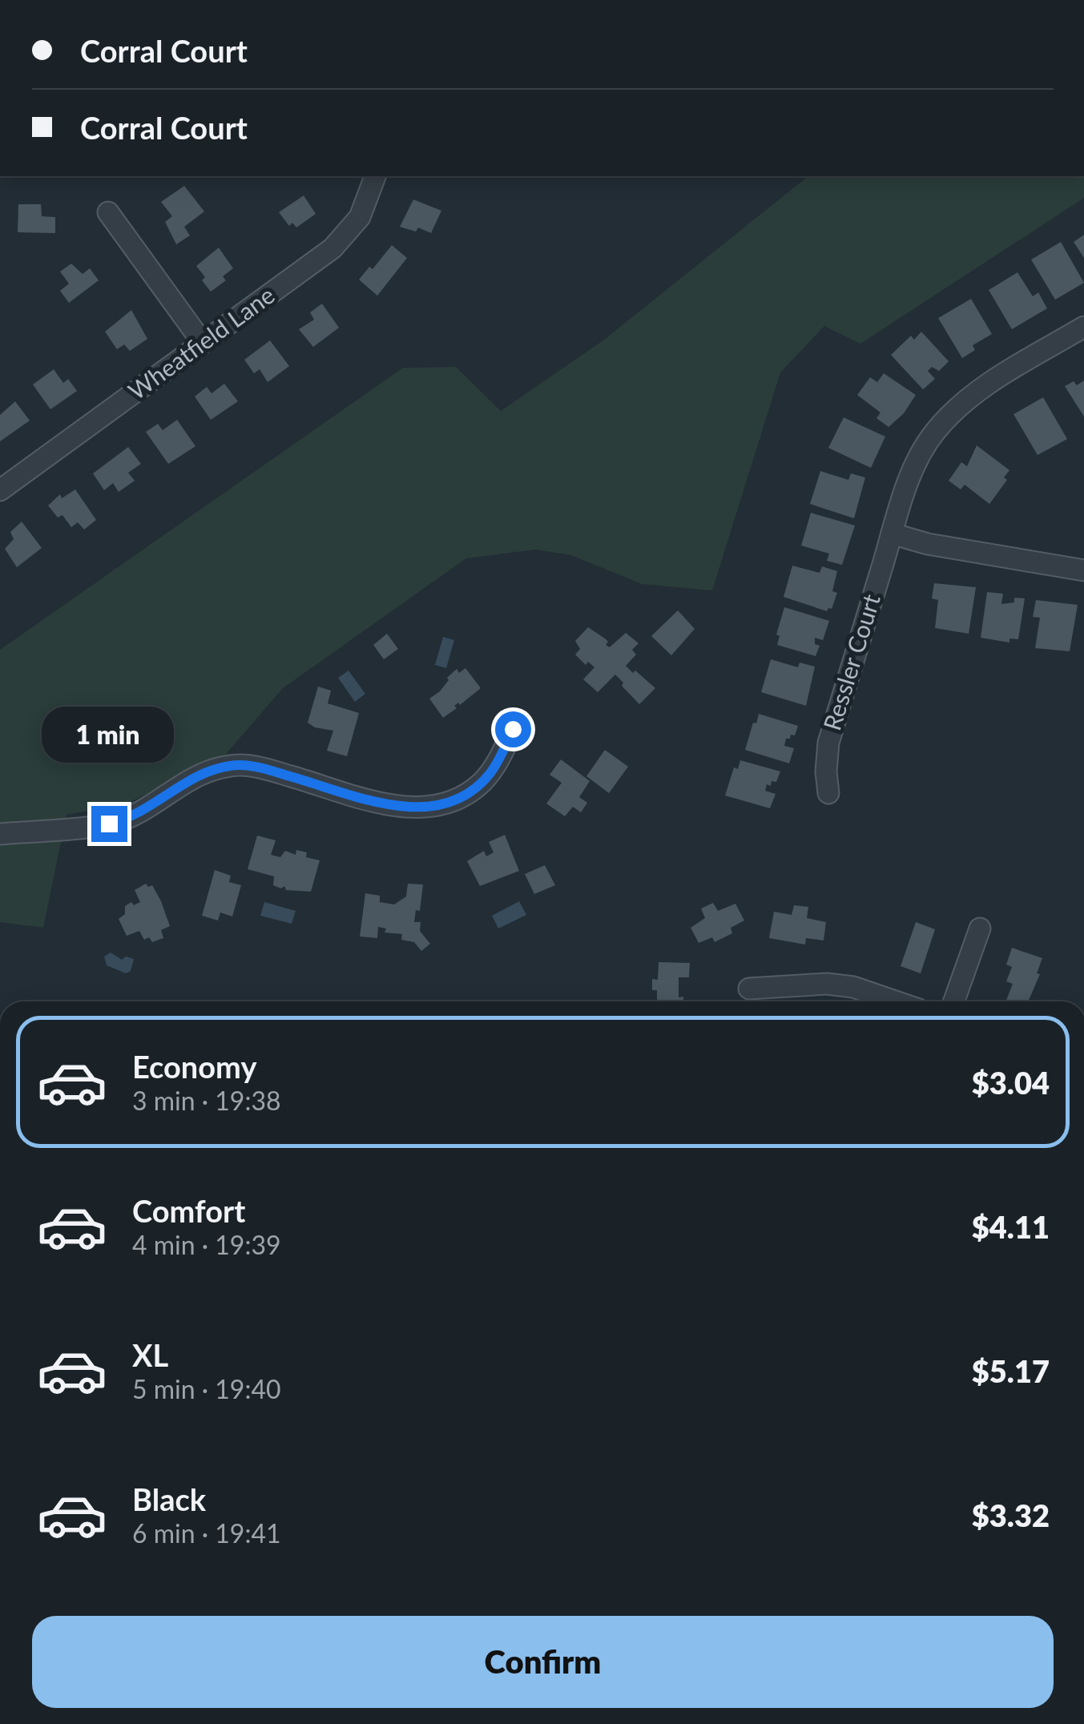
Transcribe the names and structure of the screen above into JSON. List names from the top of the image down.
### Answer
{
  "streets": {
    "street": ["Wheatfield Lane", "Ressler Court"]
  },
  "page": {
    "banner": ["Corral Court", "Corral Court"],
    "bubble": "1 min",
    "list": [
      {
        "name": "Economy",
        "note": "3 min · 19:38",
        "value": "$3.04"
      },
      {
        "name": "Comfort",
        "note": "4 min · 19:39",
        "value": "$4.11"
      },
      {
        "name": "XL",
        "note": "5 min · 19:40",
        "value": "$5.17"
      },
      {
        "name": "Black",
        "note": "6 min · 19:41",
        "value": "$3.32"
      }
    ],
    "buttons": "Confirm"
  }
}
